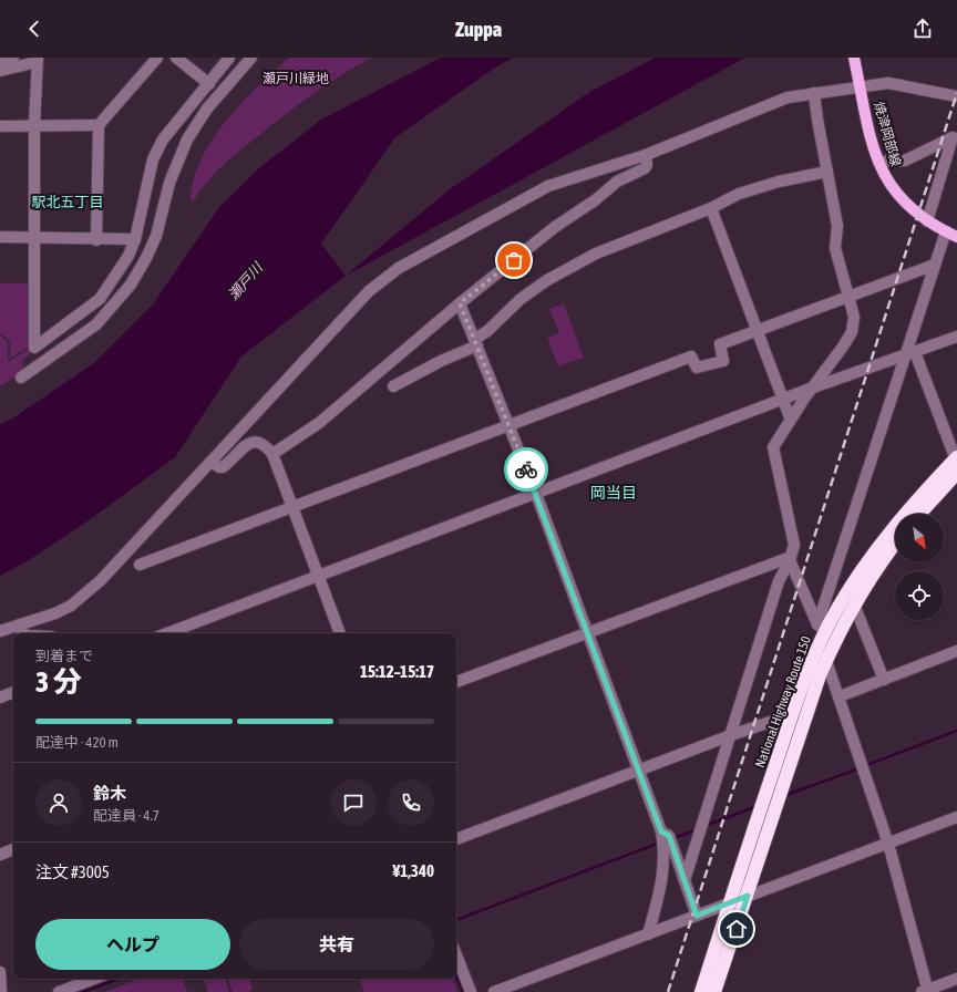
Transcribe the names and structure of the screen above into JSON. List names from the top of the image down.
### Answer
{
  "streets": {
    "highway": ["National Highway Route 150"],
    "main road": ["焼津岡部線"]
  },
  "districts": ["駅北五丁目", "岡当目"],
  "water": ["瀬戸川"],
  "parks": ["瀬戸川緑地"],
  "north": "bottom right",
  "page": {
    "header": "Zuppa",
    "heading": ["3 分", "到着まで", "15:12–15:17"],
    "panel": [
      "鈴木",
      "配達員 · 4.7",
      "注文 #3005",
      "¥1,340"
    ],
    "bar": "配達中 · 420 m",
    "buttons": ["ヘルプ", "共有"]
  }
}
